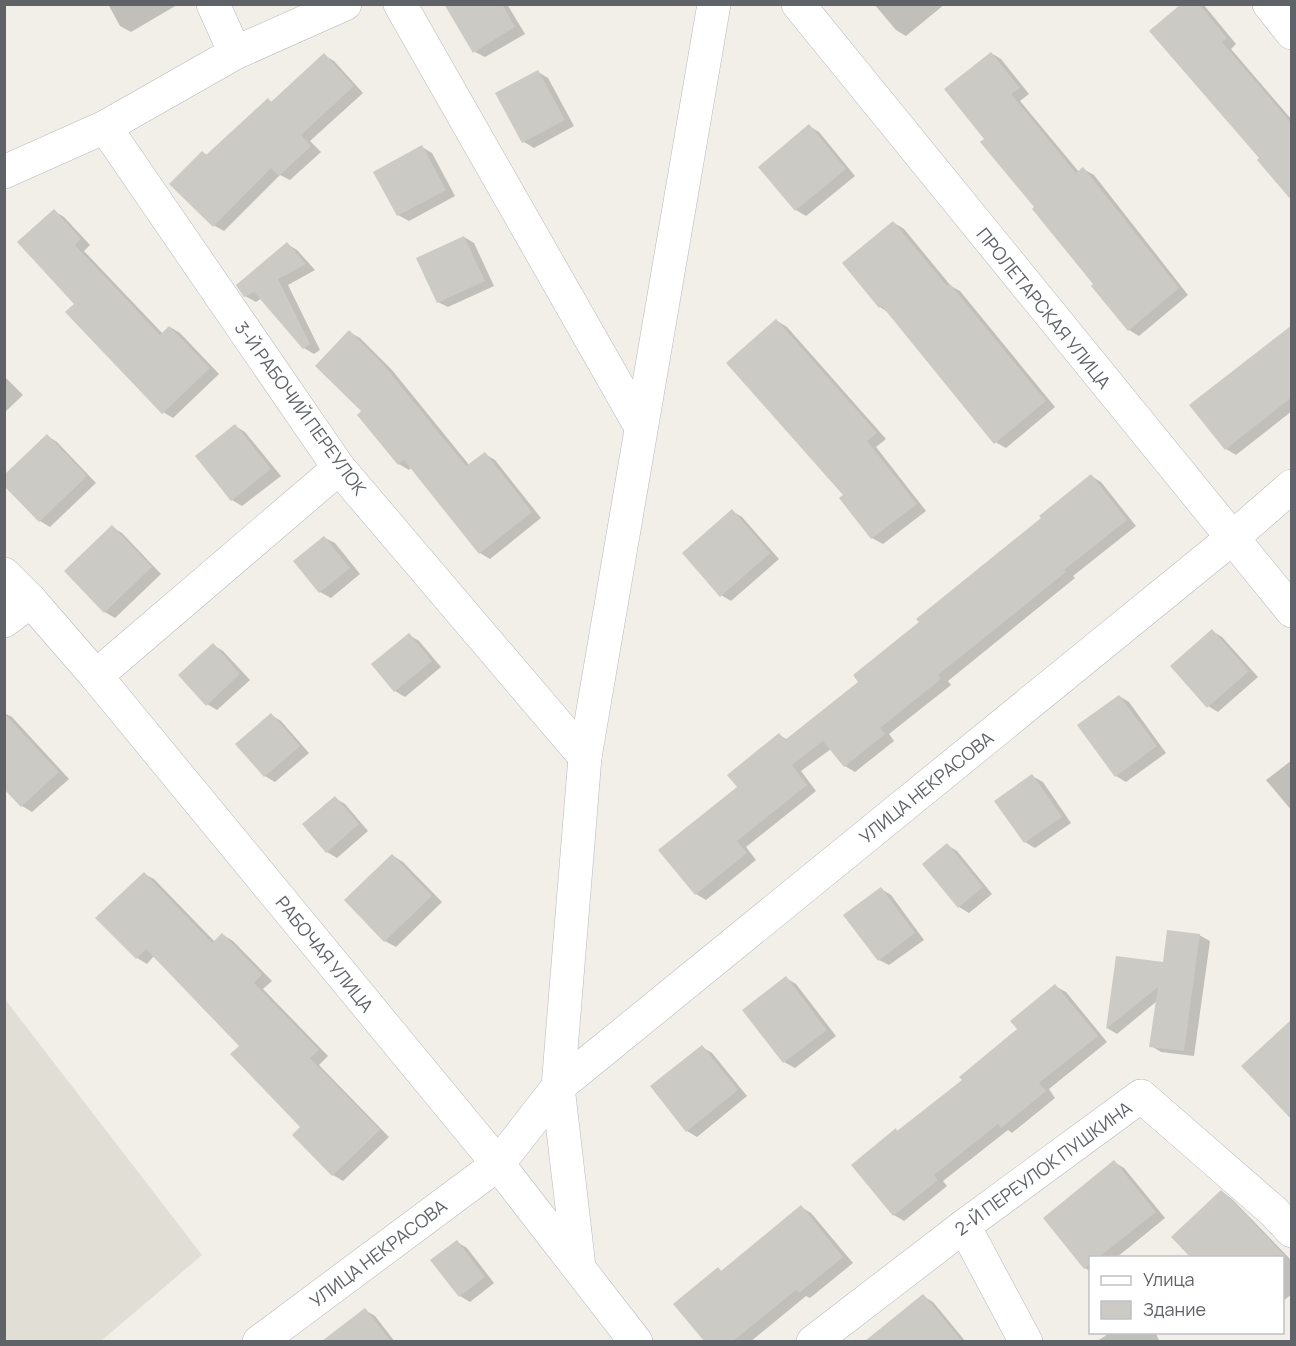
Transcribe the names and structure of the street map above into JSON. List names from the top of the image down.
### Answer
{
  "streets": {
    "street": [
      "ПРОЛЕТАРСКАЯ УЛИЦА",
      "3-Й РАБОЧИЙ ПЕРЕУЛОК",
      "УЛИЦА НЕКРАСОВА",
      "РАБОЧАЯ УЛИЦА",
      "2-Й ПЕРЕУЛОК ПУШКИНА"
    ]
  },
  "crossings": [
    ["ПРОЛЕТАРСКАЯ УЛИЦА", "УЛИЦА НЕКРАСОВА"],
    ["УЛИЦА НЕКРАСОВА", "РАБОЧАЯ УЛИЦА"]
  ],
  "legend": ["Улица", "Здание"]
}
